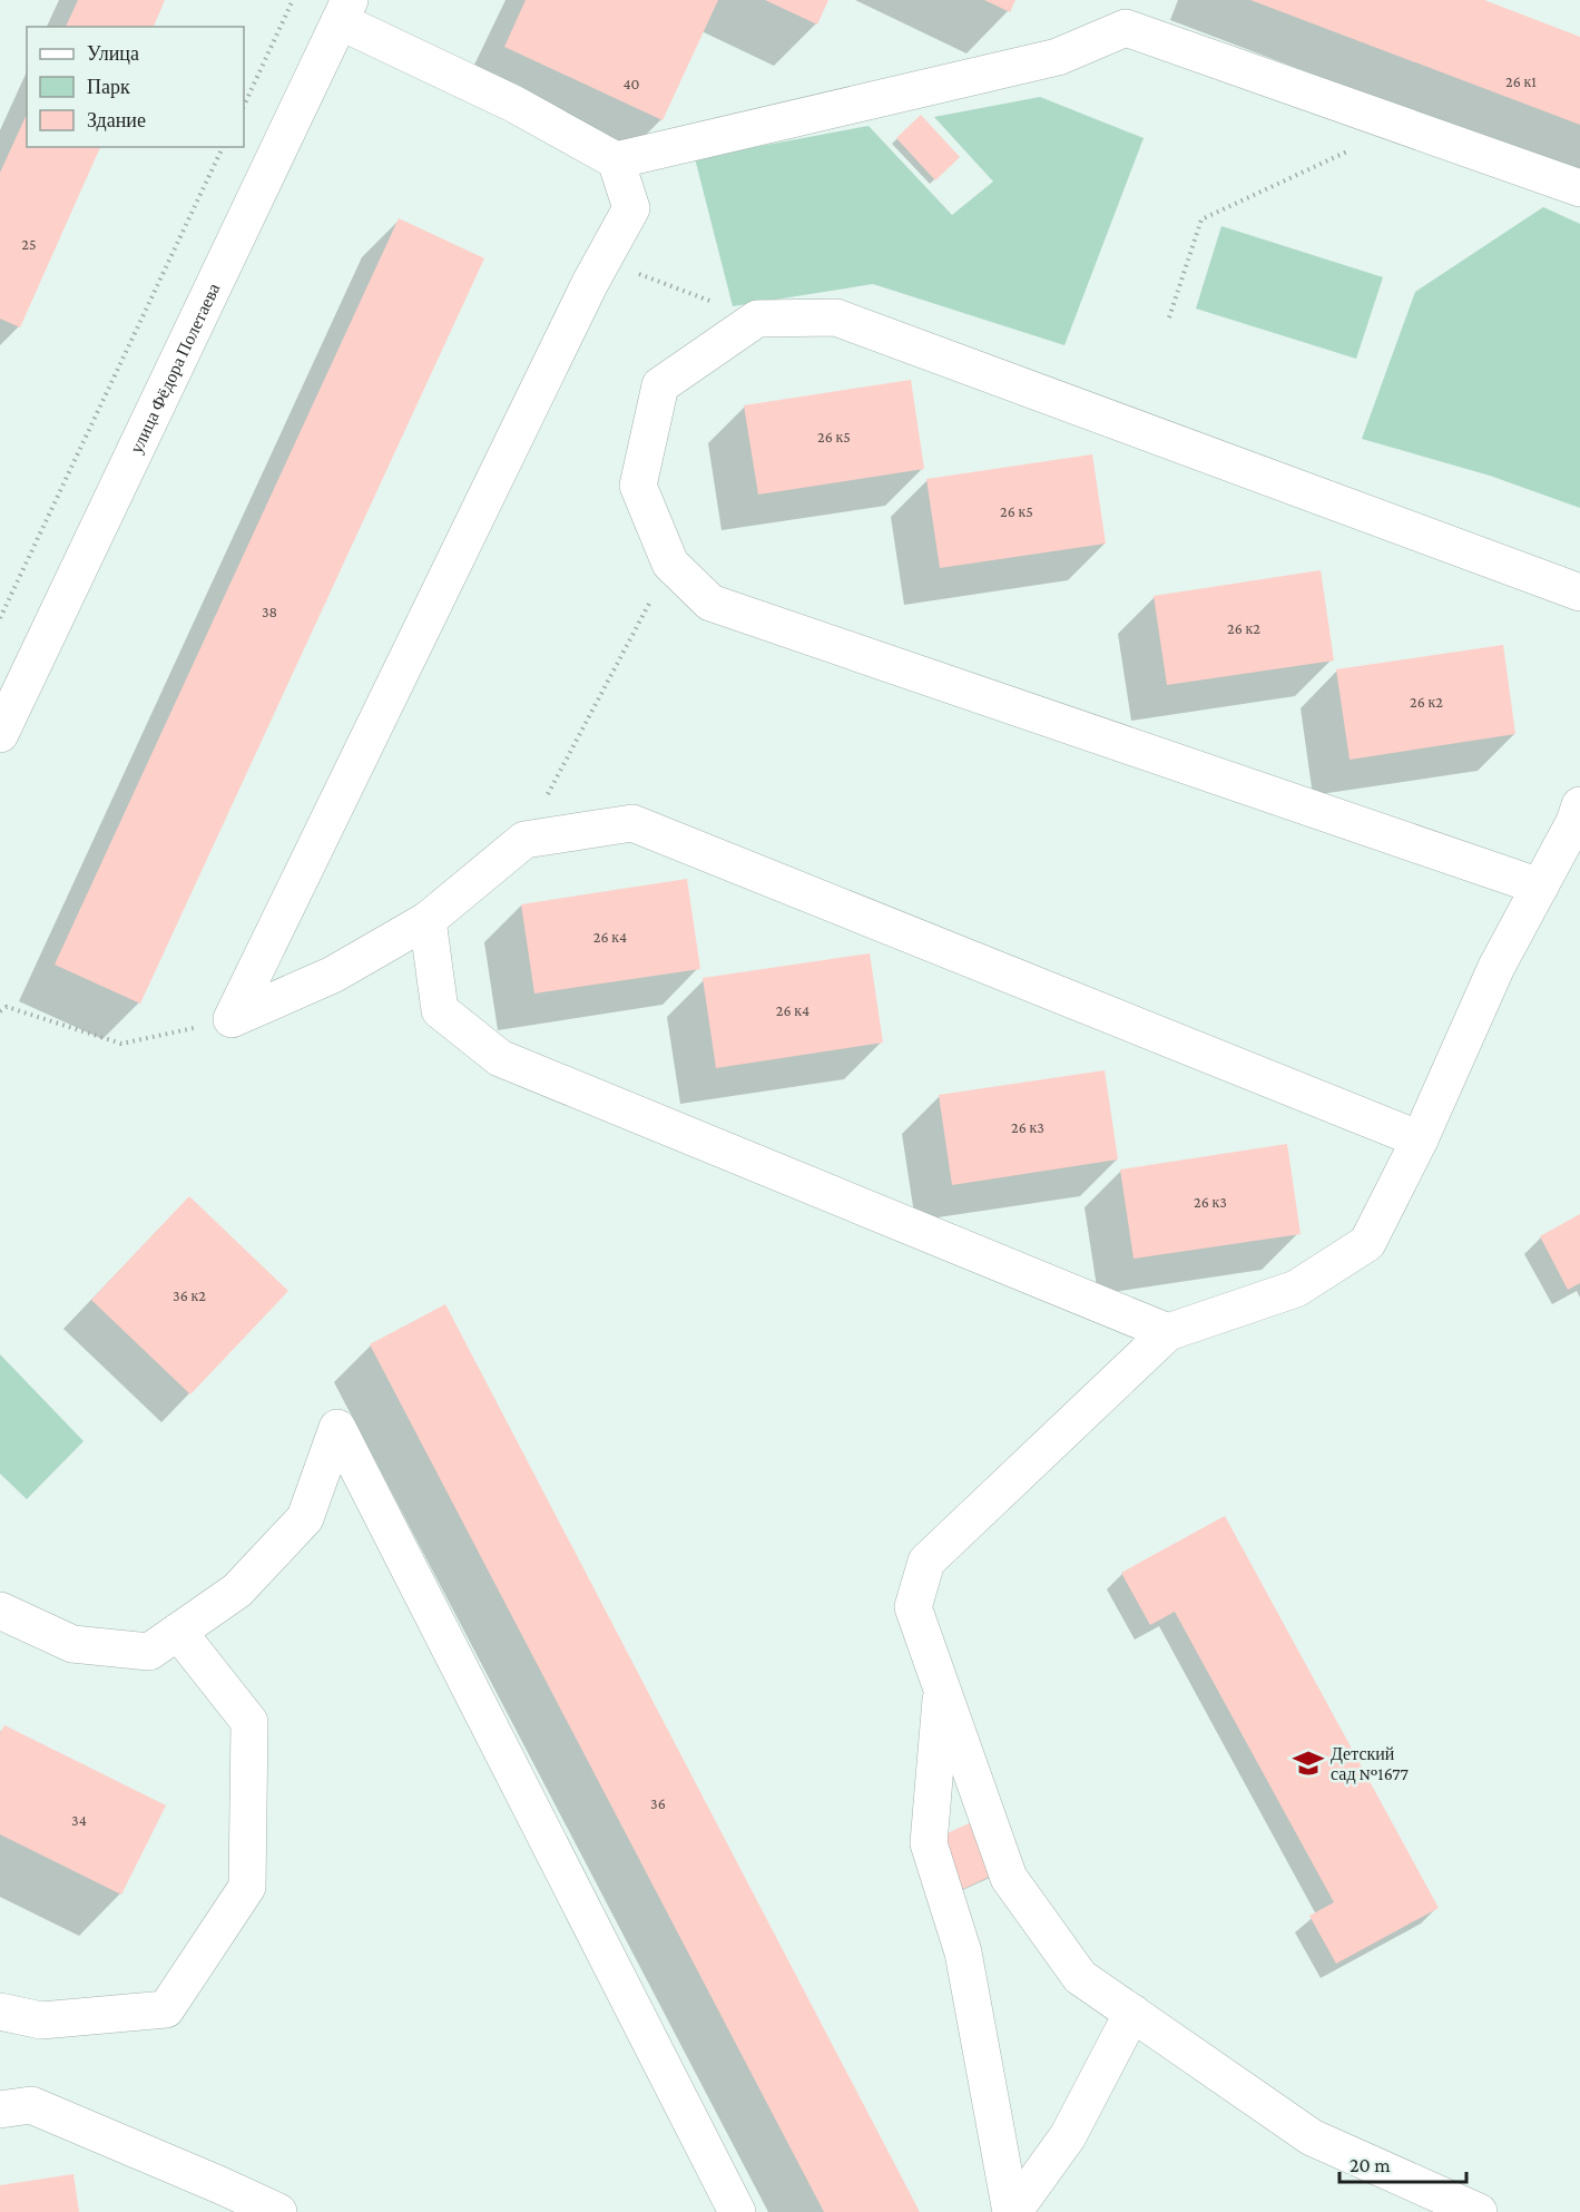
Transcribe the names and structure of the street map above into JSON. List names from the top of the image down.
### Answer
{
  "streets": {
    "main road": ["улица Фёдора Полетаева"]
  },
  "places": {
    "school or university": ["Детский сад №1677"]
  },
  "house_numbers": [
    "26 к1",
    "40",
    "25",
    "26 к5",
    "26 к5",
    "38",
    "26 к2",
    "26 к2",
    "26 к4",
    "26 к4",
    "26 к3",
    "26 к3",
    "36 к2",
    "36",
    "34"
  ],
  "legend": ["Улица", "Парк", "Здание"],
  "scale_bar": "20 m"
}
